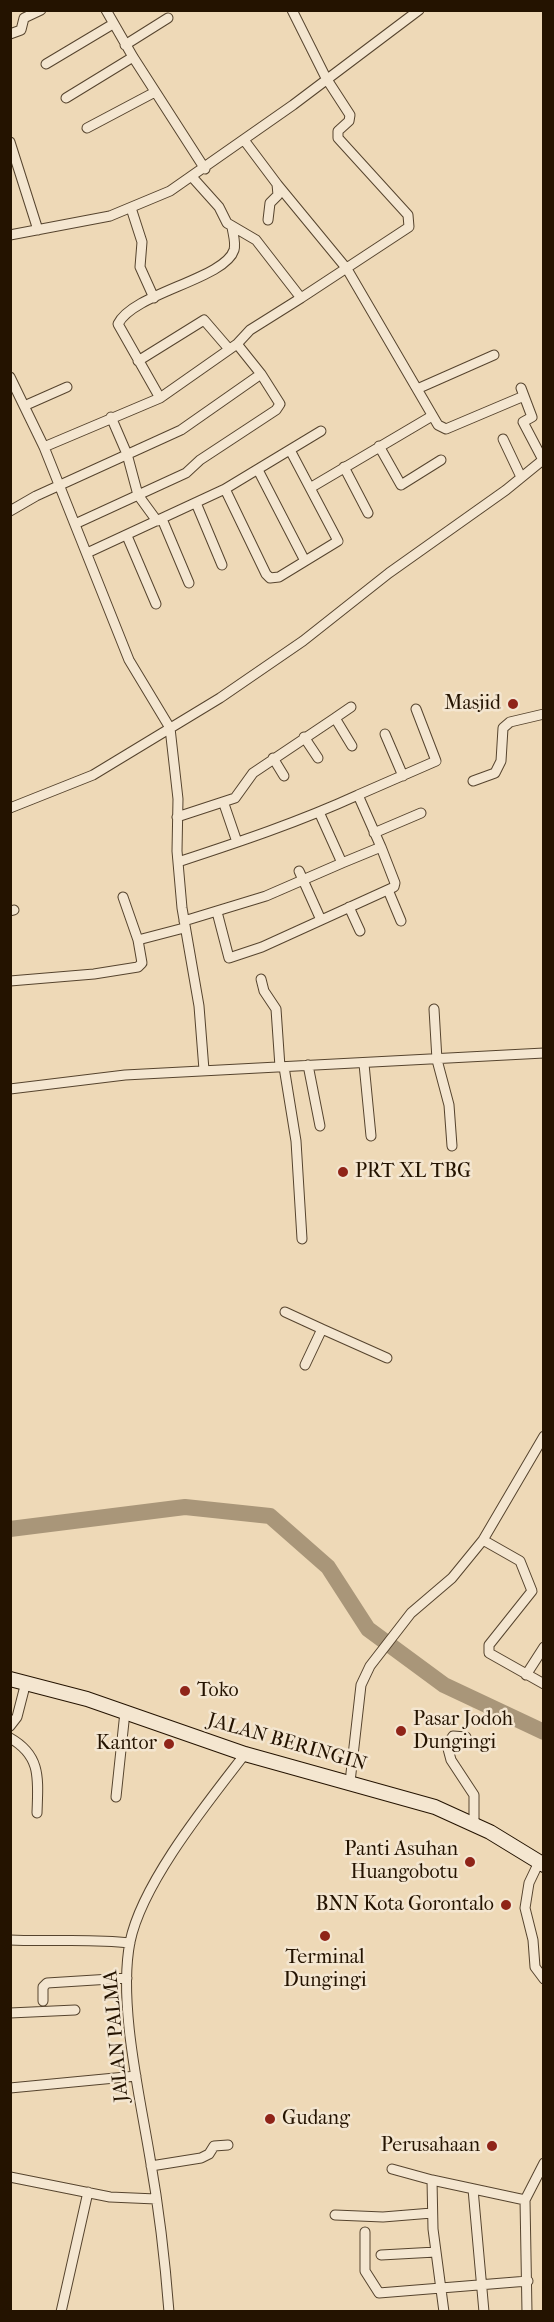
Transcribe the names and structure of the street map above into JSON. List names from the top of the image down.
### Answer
{
  "streets": {
    "street": ["JALAN BERINGIN", "JALAN PALMA"]
  },
  "crossings": [
    ["JALAN BERINGIN", "JALAN PALMA"]
  ],
  "places": [
    "Masjid",
    "PRT XL TBG",
    "Toko",
    "Pasar Jodoh Dungingi",
    "Kantor",
    "Panti Asuhan Huangobotu",
    "BNN Kota Gorontalo",
    "Terminal Dungingi",
    "Gudang",
    "Perusahaan"
  ]
}
